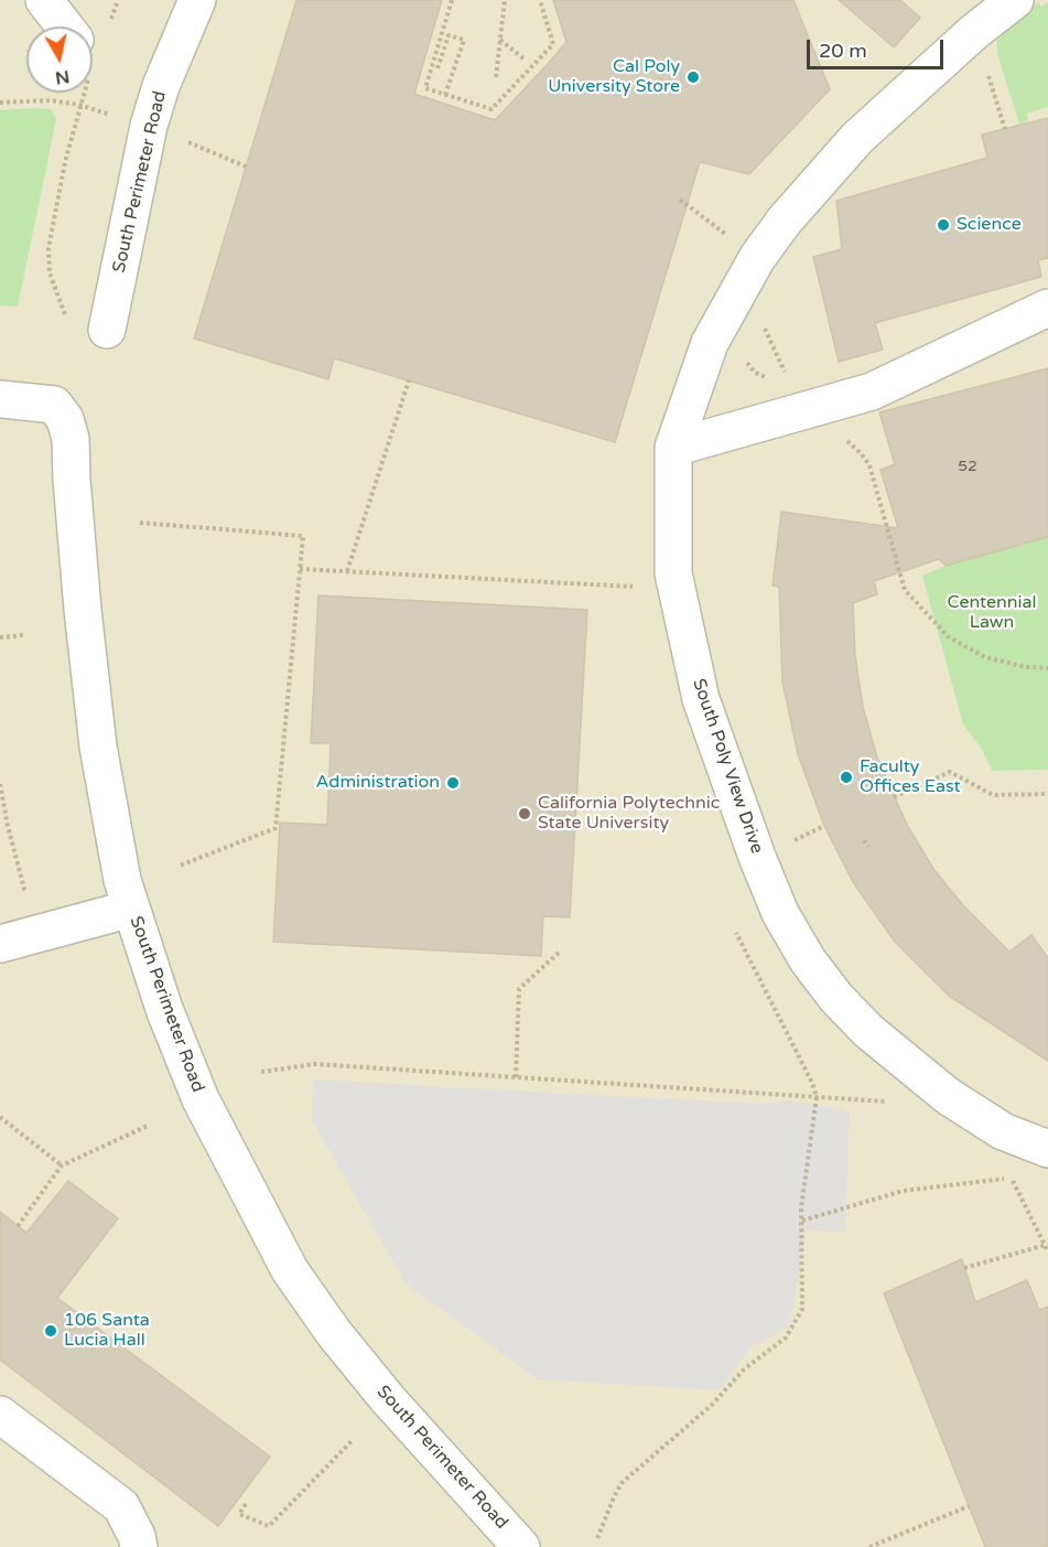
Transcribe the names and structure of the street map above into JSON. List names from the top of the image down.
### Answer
{
  "streets": {
    "street": ["South Perimeter Road", "South Poly View Drive"]
  },
  "parks": ["Centennial Lawn"],
  "places": [
    "Cal Poly University Store",
    "Science",
    "Faculty Offices East",
    "Administration",
    "California Polytechnic State University",
    "106 Santa Lucia Hall"
  ],
  "house_numbers": ["52"],
  "scale_bar": "20 m",
  "north": "bottom"
}
